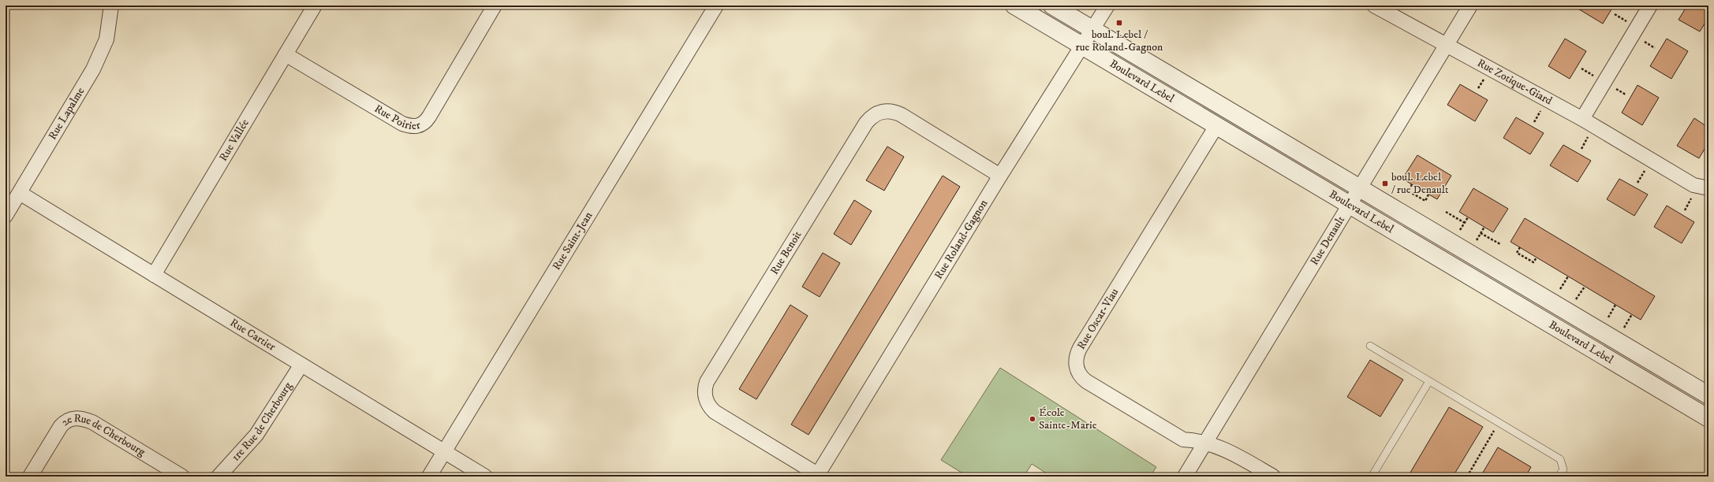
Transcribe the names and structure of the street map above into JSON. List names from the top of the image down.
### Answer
{
  "streets": {
    "street": [
      "Boulevard Lebel",
      "Rue Zotique-Giard",
      "Rue Poirier",
      "Rue Lapalme",
      "Rue Vallée",
      "Rue Roland-Gagnon",
      "Rue Denault",
      "Rue Saint-Jean",
      "Rue Benoit",
      "Rue Oscar-Viau",
      "Rue Cartier",
      "1re Rue de Cherbourg",
      "2e Rue de Cherbourg"
    ]
  },
  "crossings": [
    ["Boulevard Lebel", "Rue Roland-Gagnon"],
    ["Boulevard Lebel", "Rue Denault"],
    ["Boulevard Lebel", "Rue Oscar-Viau"],
    ["Rue Zotique-Giard", "Rue Denault"],
    ["Rue Poirier", "Rue Vallée"],
    ["Rue Lapalme", "Rue Cartier"],
    ["Rue Vallée", "Rue Cartier"],
    ["Rue Roland-Gagnon", "Rue Benoit"],
    ["Rue Denault", "Rue Oscar-Viau"],
    ["Rue Saint-Jean", "Rue Cartier"],
    ["Rue Cartier", "1re Rue de Cherbourg"]
  ],
  "places": {
    "transit": ["boul. Lebel / rue Roland-Gagnon", "boul. Lebel / rue Denault"],
    "other": ["École Sainte-Marie"]
  }
}
